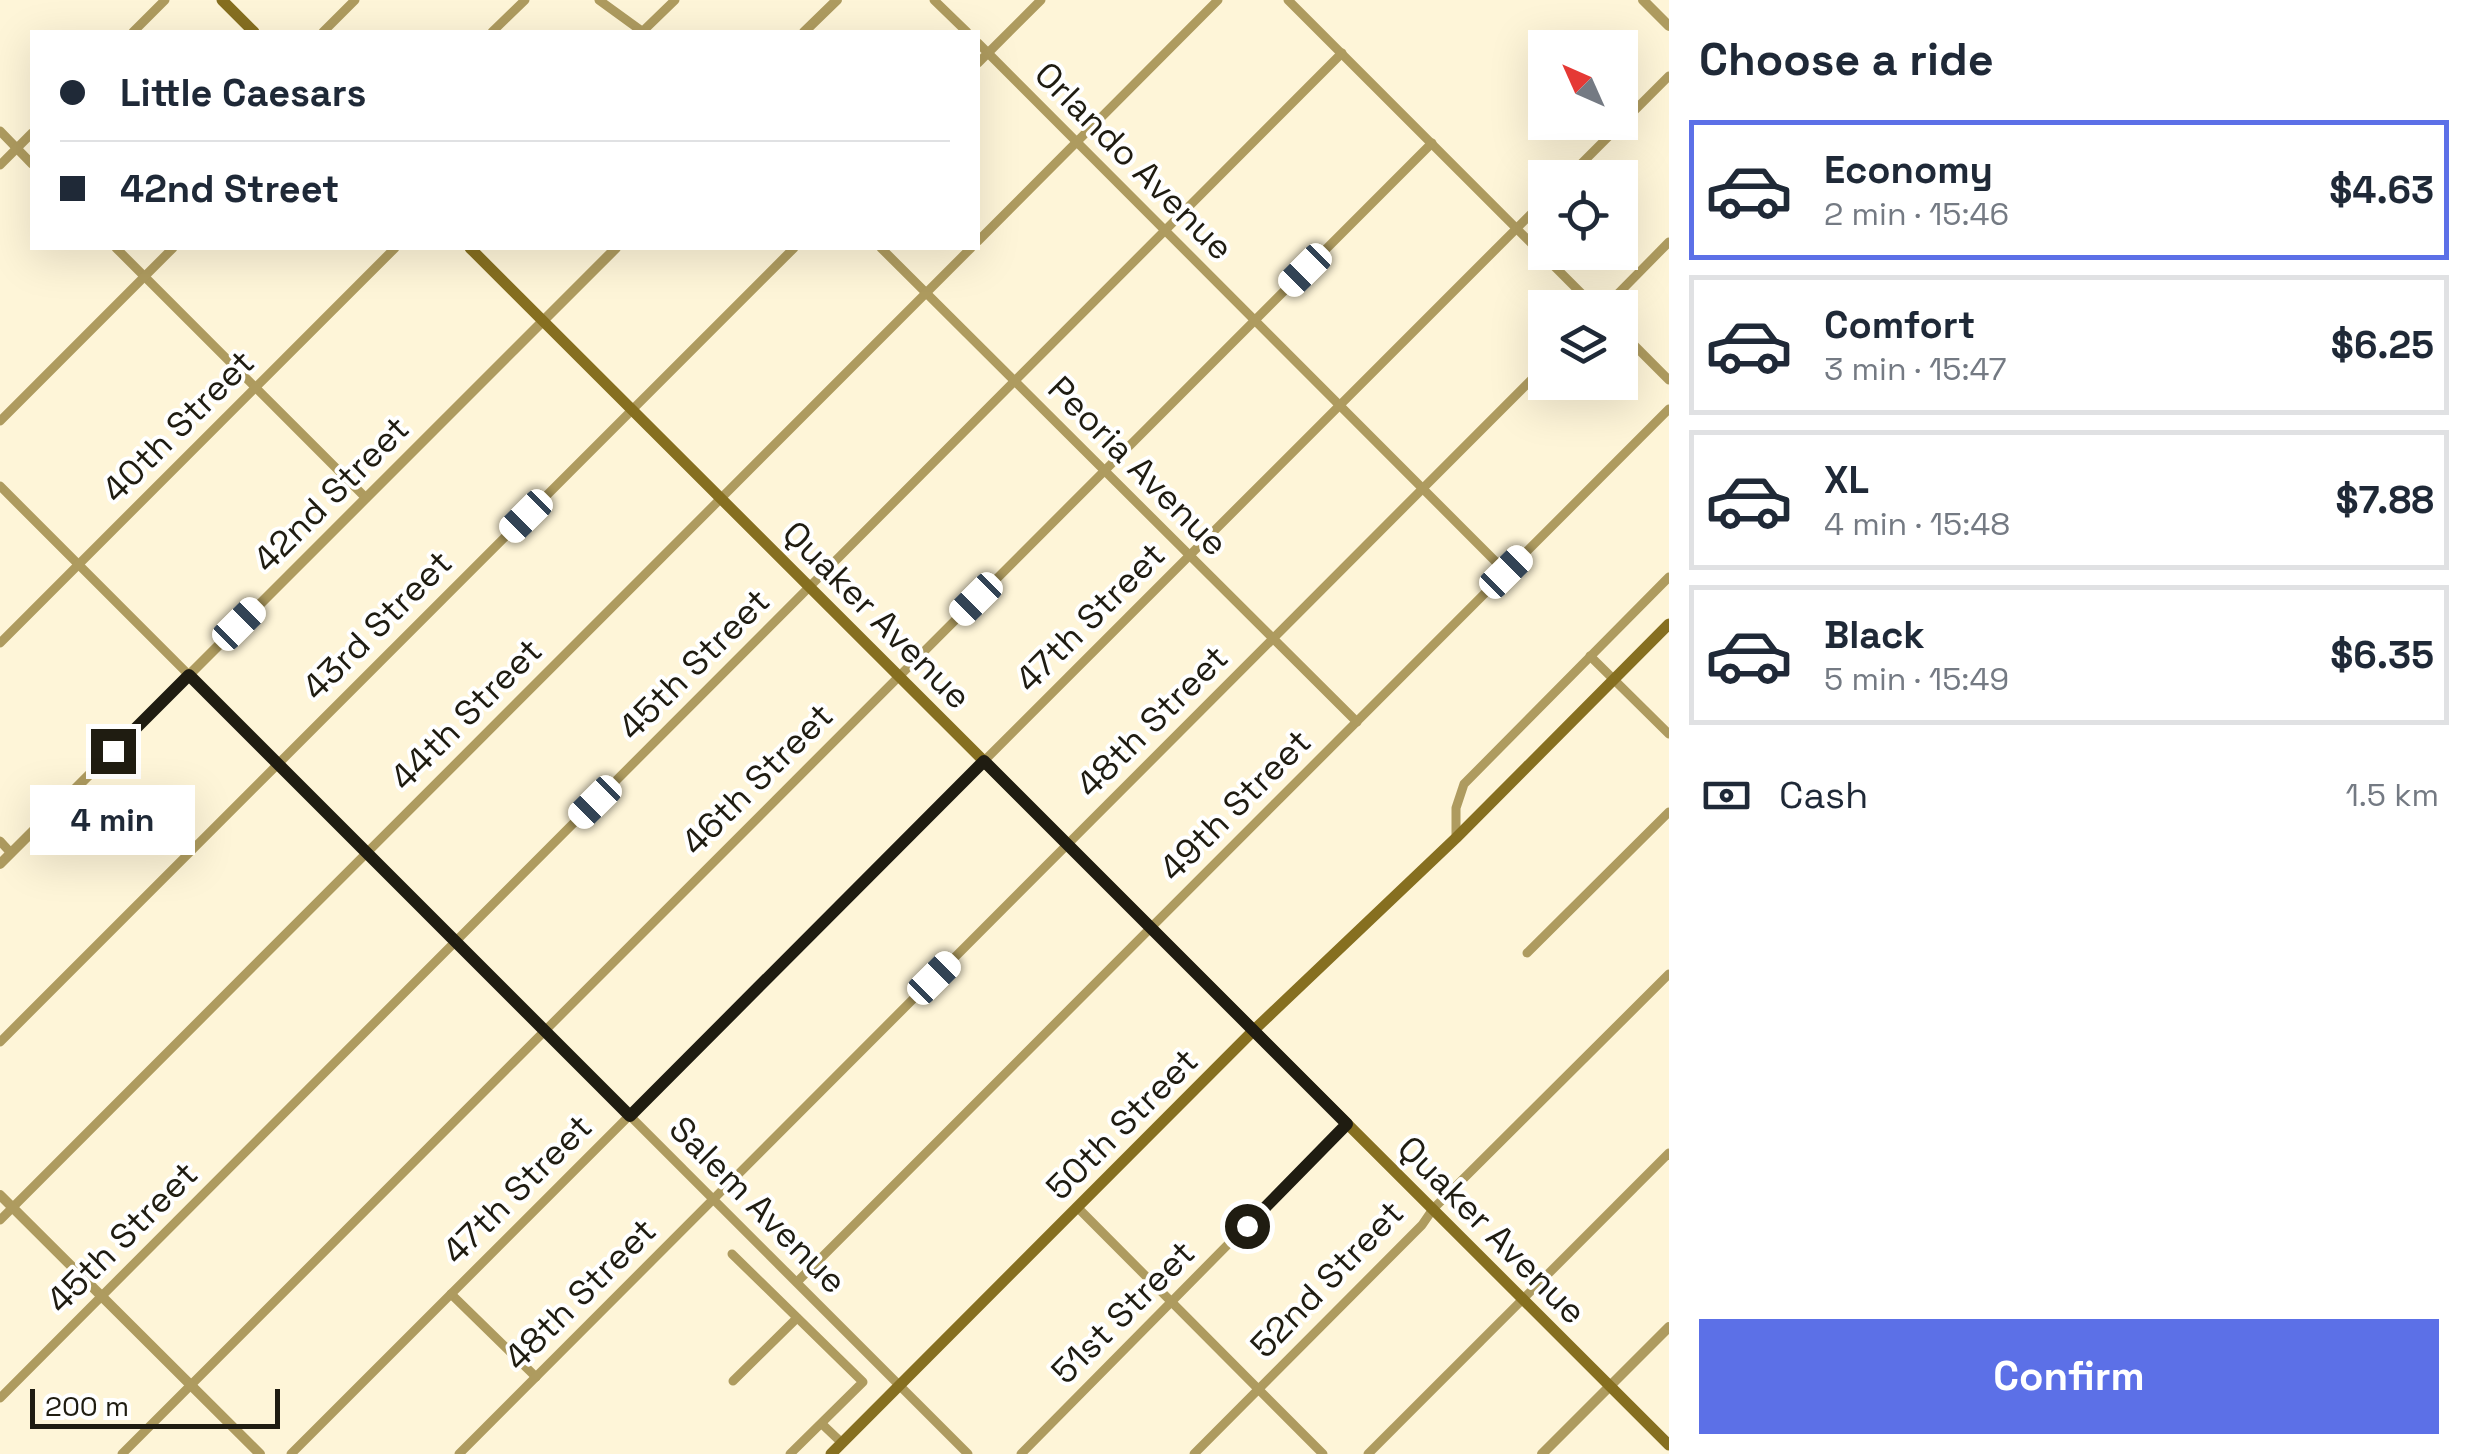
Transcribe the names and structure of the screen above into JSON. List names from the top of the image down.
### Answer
{
  "streets": {
    "main road": ["Quaker Avenue", "50th Street"],
    "street": [
      "Orlando Avenue",
      "40th Street",
      "Peoria Avenue",
      "42nd Street",
      "47th Street",
      "43rd Street",
      "45th Street",
      "44th Street",
      "48th Street",
      "46th Street",
      "49th Street",
      "Salem Avenue",
      "52nd Street",
      "51st Street"
    ]
  },
  "crossings": [
    ["Orlando Avenue", "47th Street"],
    ["Orlando Avenue", "45th Street"],
    ["Orlando Avenue", "48th Street"],
    ["Orlando Avenue", "46th Street"],
    ["Orlando Avenue", "49th Street"],
    ["40th Street", "Salem Avenue"],
    ["Peoria Avenue", "47th Street"],
    ["Peoria Avenue", "45th Street"],
    ["Peoria Avenue", "44th Street"],
    ["Peoria Avenue", "48th Street"],
    ["Peoria Avenue", "46th Street"],
    ["Peoria Avenue", "49th Street"],
    ["42nd Street", "Quaker Avenue"],
    ["42nd Street", "Salem Avenue"],
    ["Quaker Avenue", "47th Street"],
    ["Quaker Avenue", "43rd Street"],
    ["Quaker Avenue", "45th Street"],
    ["Quaker Avenue", "44th Street"],
    ["Quaker Avenue", "48th Street"],
    ["Quaker Avenue", "46th Street"],
    ["Quaker Avenue", "49th Street"],
    ["Quaker Avenue", "50th Street"],
    ["Quaker Avenue", "52nd Street"],
    ["Quaker Avenue", "51st Street"],
    ["47th Street", "Salem Avenue"],
    ["43rd Street", "Salem Avenue"],
    ["45th Street", "Salem Avenue"],
    ["44th Street", "Salem Avenue"],
    ["48th Street", "Salem Avenue"],
    ["46th Street", "Salem Avenue"],
    ["49th Street", "Salem Avenue"],
    ["50th Street", "Salem Avenue"]
  ],
  "scale_bar": "200 m",
  "north": "top left",
  "page": {
    "heading": "Choose a ride",
    "banner": ["Little Caesars", "42nd Street"],
    "list": [
      {
        "name": "Economy",
        "note": "2 min · 15:46",
        "value": "$4.63"
      },
      {
        "name": "Comfort",
        "note": "3 min · 15:47",
        "value": "$6.25"
      },
      {
        "name": "XL",
        "note": "4 min · 15:48",
        "value": "$7.88"
      },
      {
        "name": "Black",
        "note": "5 min · 15:49",
        "value": "$6.35"
      }
    ],
    "pay": ["Cash", "1.5 km"],
    "bubble": "4 min",
    "buttons": "Confirm",
    "scale": "200 m"
  }
}
